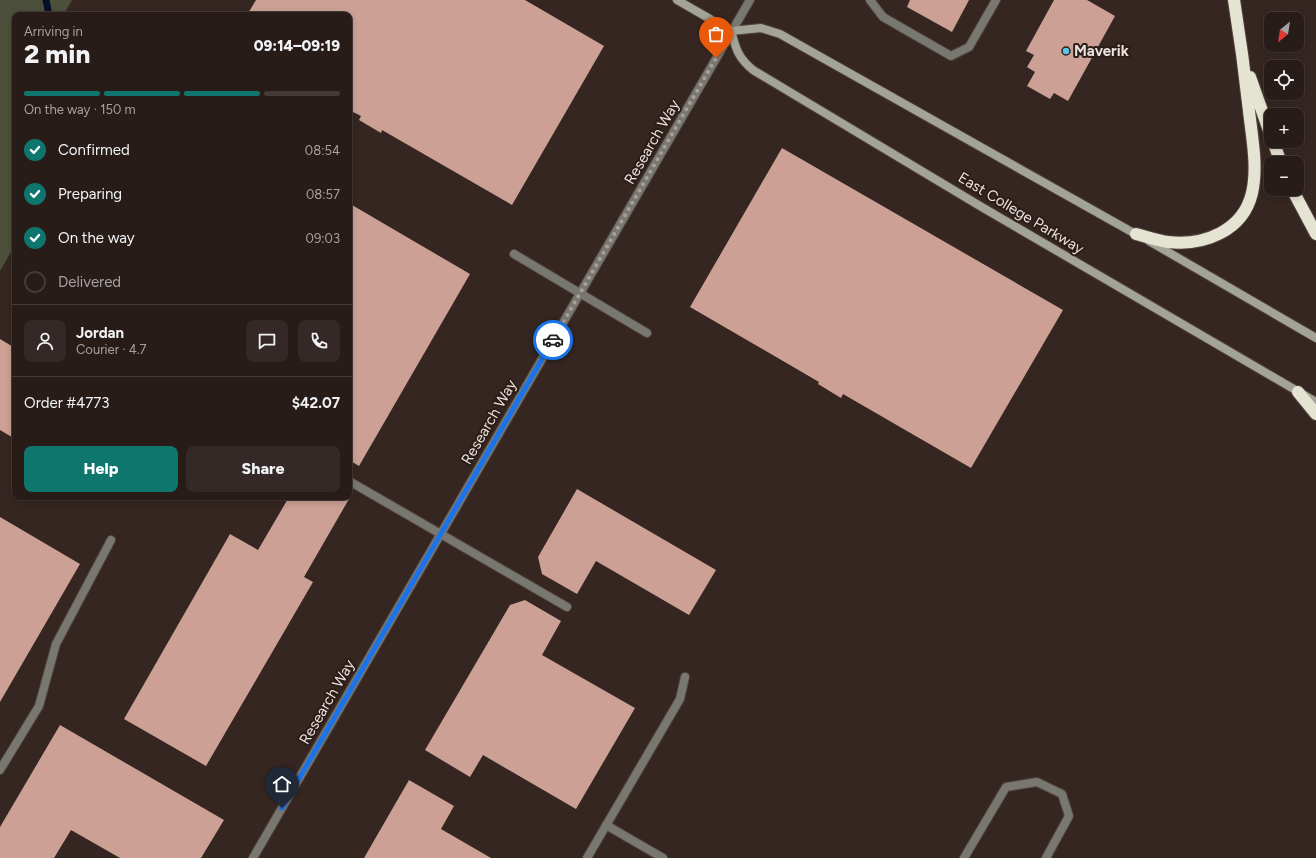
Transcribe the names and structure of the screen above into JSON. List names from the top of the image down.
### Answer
{
  "streets": {
    "main road": ["East College Parkway"],
    "street": ["Research Way"]
  },
  "crossings": [
    ["Research Way", "East College Parkway"]
  ],
  "places": ["Maverik"],
  "north": "bottom left",
  "page": {
    "map_buttons": ["+", "−"],
    "heading": ["2 min", "Arriving in", "09:14–09:19"],
    "panel": [
      "Jordan",
      "Courier · 4.7",
      "Order #4773",
      "$42.07"
    ],
    "bar": "On the way · 150 m",
    "list": [
      ["Confirmed", "08:54"],
      ["Preparing", "08:57"],
      ["On the way", "09:03"],
      "Delivered"
    ],
    "buttons": ["Help", "Share"]
  }
}
